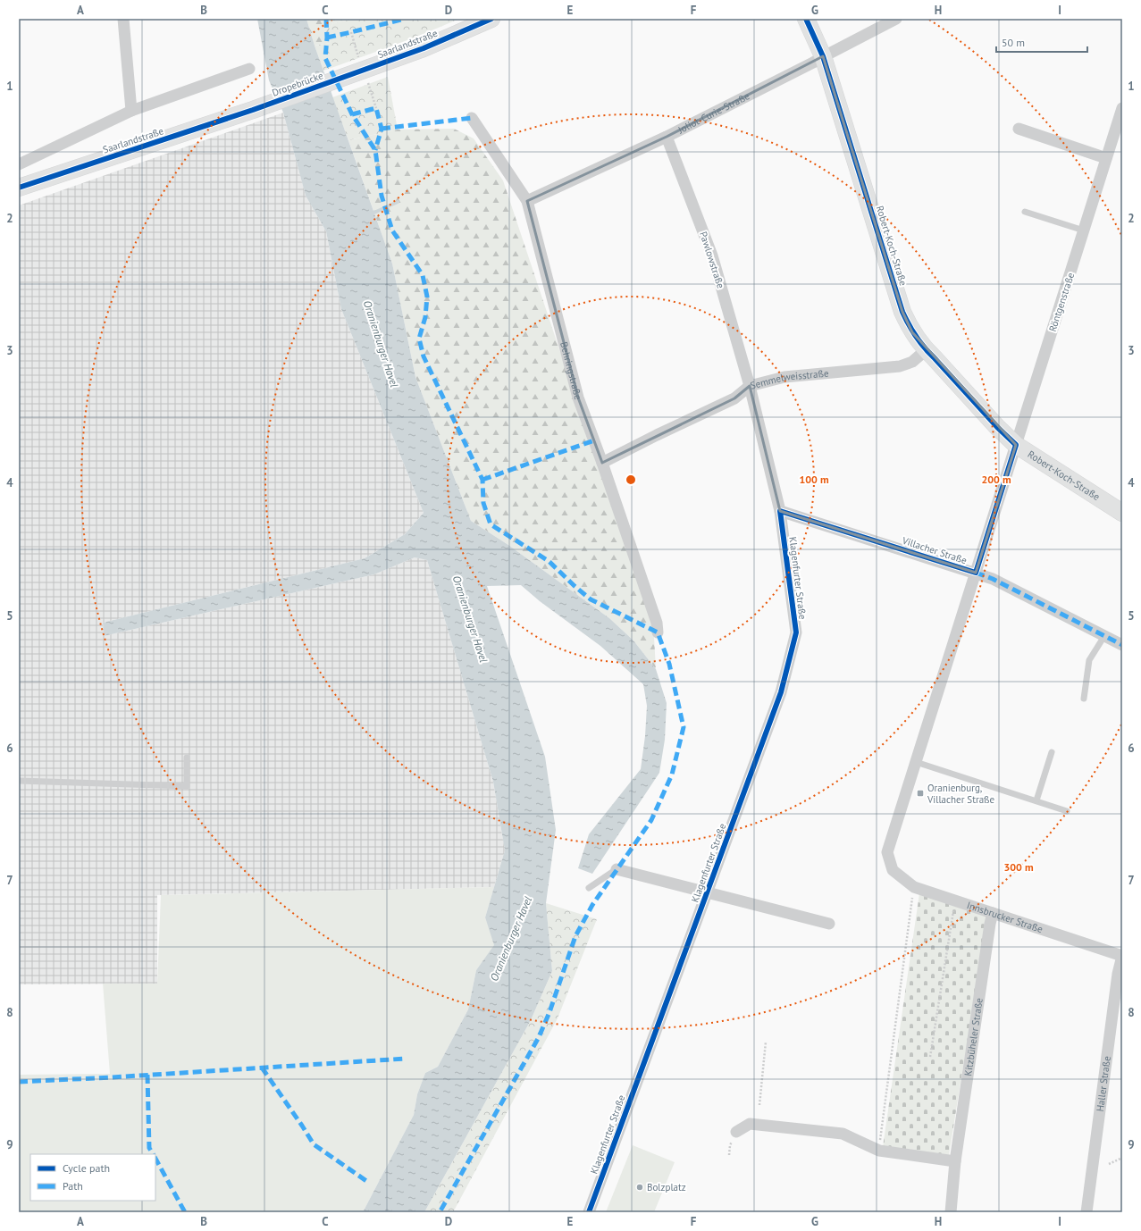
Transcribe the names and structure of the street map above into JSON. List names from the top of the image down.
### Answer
{
  "streets": {
    "street": [
      "Saarlandstraße",
      "Dropebrücke",
      "Joliot-Curie-Straße",
      "Robert-Koch-Straße",
      "Pawlowstraße",
      "Röntgenstraße",
      "Behringstraße",
      "Semmelweisstraße",
      "Villacher Straße",
      "Klagenfurter Straße",
      "Innsbrucker Straße",
      "Kitzbüheler Straße",
      "Haller Straße"
    ]
  },
  "crossings": [
    ["Saarlandstraße", "Dropebrücke"],
    ["Joliot-Curie-Straße", "Robert-Koch-Straße"],
    ["Joliot-Curie-Straße", "Pawlowstraße"],
    ["Joliot-Curie-Straße", "Behringstraße"],
    ["Robert-Koch-Straße", "Röntgenstraße"],
    ["Robert-Koch-Straße", "Semmelweisstraße"],
    ["Robert-Koch-Straße", "Villacher Straße"],
    ["Pawlowstraße", "Semmelweisstraße"],
    ["Pawlowstraße", "Klagenfurter Straße"],
    ["Röntgenstraße", "Villacher Straße"],
    ["Behringstraße", "Semmelweisstraße"],
    ["Semmelweisstraße", "Klagenfurter Straße"],
    ["Villacher Straße", "Klagenfurter Straße"],
    ["Villacher Straße", "Innsbrucker Straße"],
    ["Innsbrucker Straße", "Kitzbüheler Straße"],
    ["Innsbrucker Straße", "Haller Straße"]
  ],
  "water": ["Oranienburger Havel"],
  "places": {
    "transit": ["Oranienburg, Villacher Straße"],
    "other": ["Bolzplatz"]
  },
  "legend": ["Cycle path", "Path"],
  "scale_bar": "50 m",
  "grid": {
    "columns": [
      "A",
      "B",
      "C",
      "D",
      "E",
      "F",
      "G",
      "H",
      "I"
    ],
    "rows": [
      "1",
      "2",
      "3",
      "4",
      "5",
      "6",
      "7",
      "8",
      "9"
    ]
  },
  "rings": ["100 m", "200 m", "300 m"]
}
